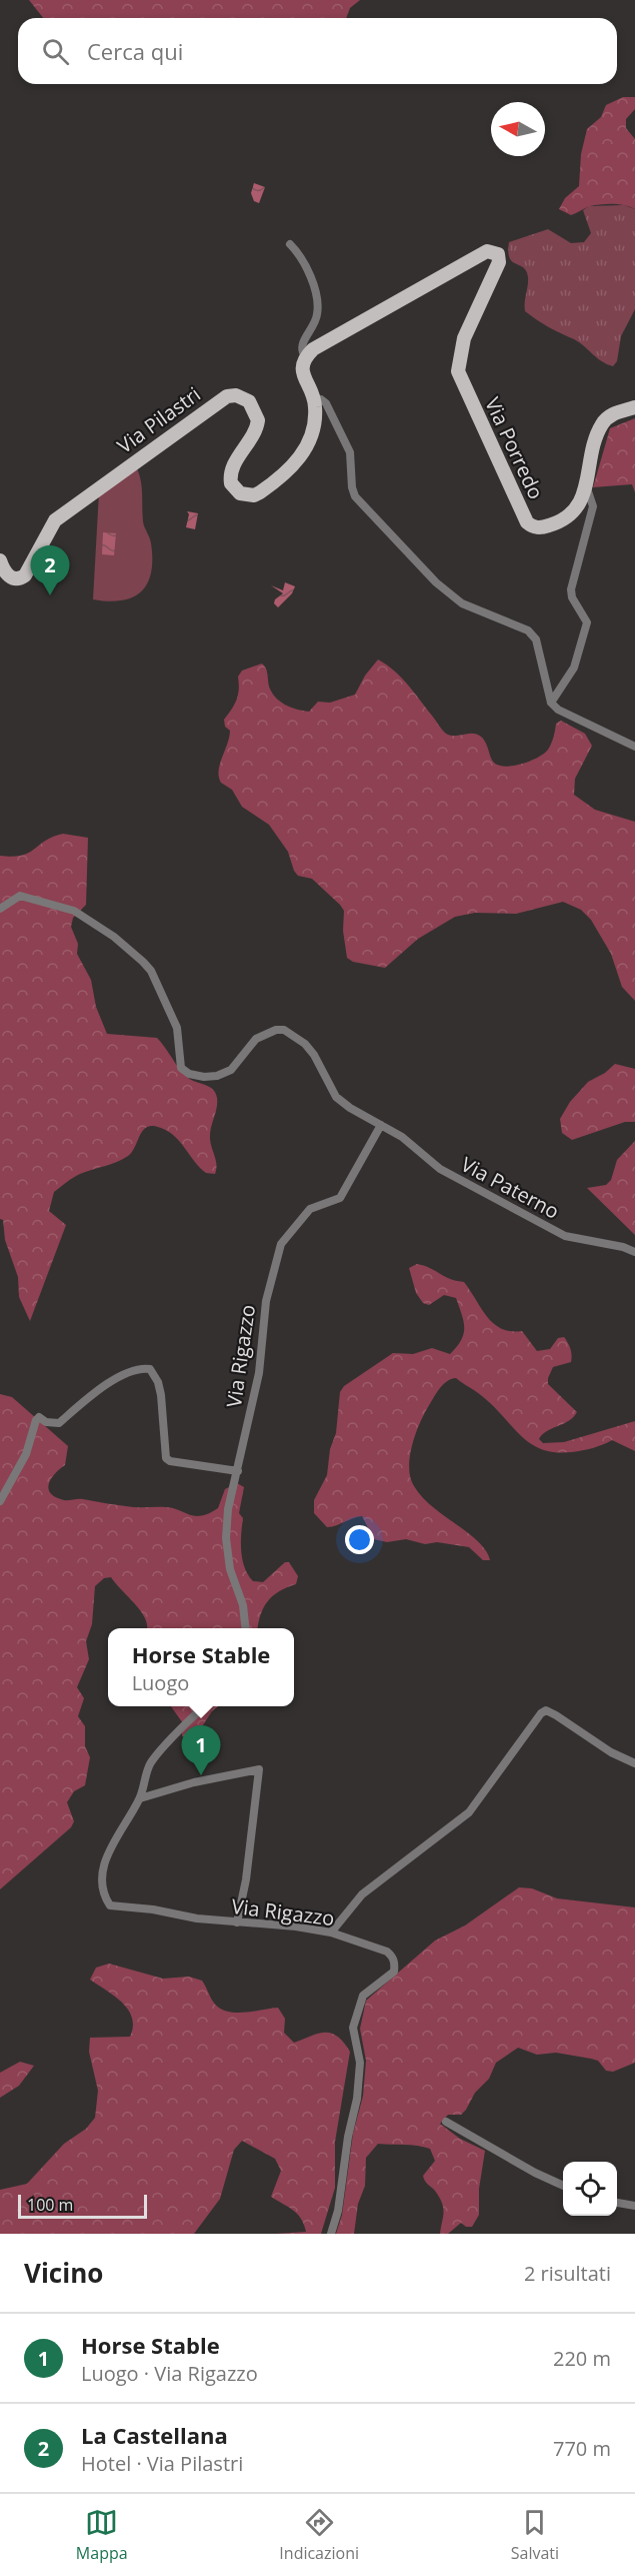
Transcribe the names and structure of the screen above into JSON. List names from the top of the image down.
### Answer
{
  "streets": {
    "main road": ["Via Pilastri", "Via Porredo"],
    "street": ["Via Paterno", "Via Rigazzo"]
  },
  "crossings": [
    ["Via Pilastri", "Via Porredo"],
    ["Via Paterno", "Via Rigazzo"]
  ],
  "scale_bar": "100 m",
  "north": "left",
  "page": {
    "search": "Cerca qui",
    "pins": ["2", "1"],
    "popup": ["Horse Stable", "Luogo"],
    "scale": "100 m",
    "heading": ["Vicino", "2 risultati"],
    "list": [
      {
        "mark": "1",
        "name": "Horse Stable",
        "note": "Luogo · Via Rigazzo",
        "value": "220 m"
      },
      {
        "mark": "2",
        "name": "La Castellana",
        "note": "Hotel · Via Pilastri",
        "value": "770 m"
      }
    ],
    "nav": ["Mappa", "Indicazioni", "Salvati"]
  }
}
